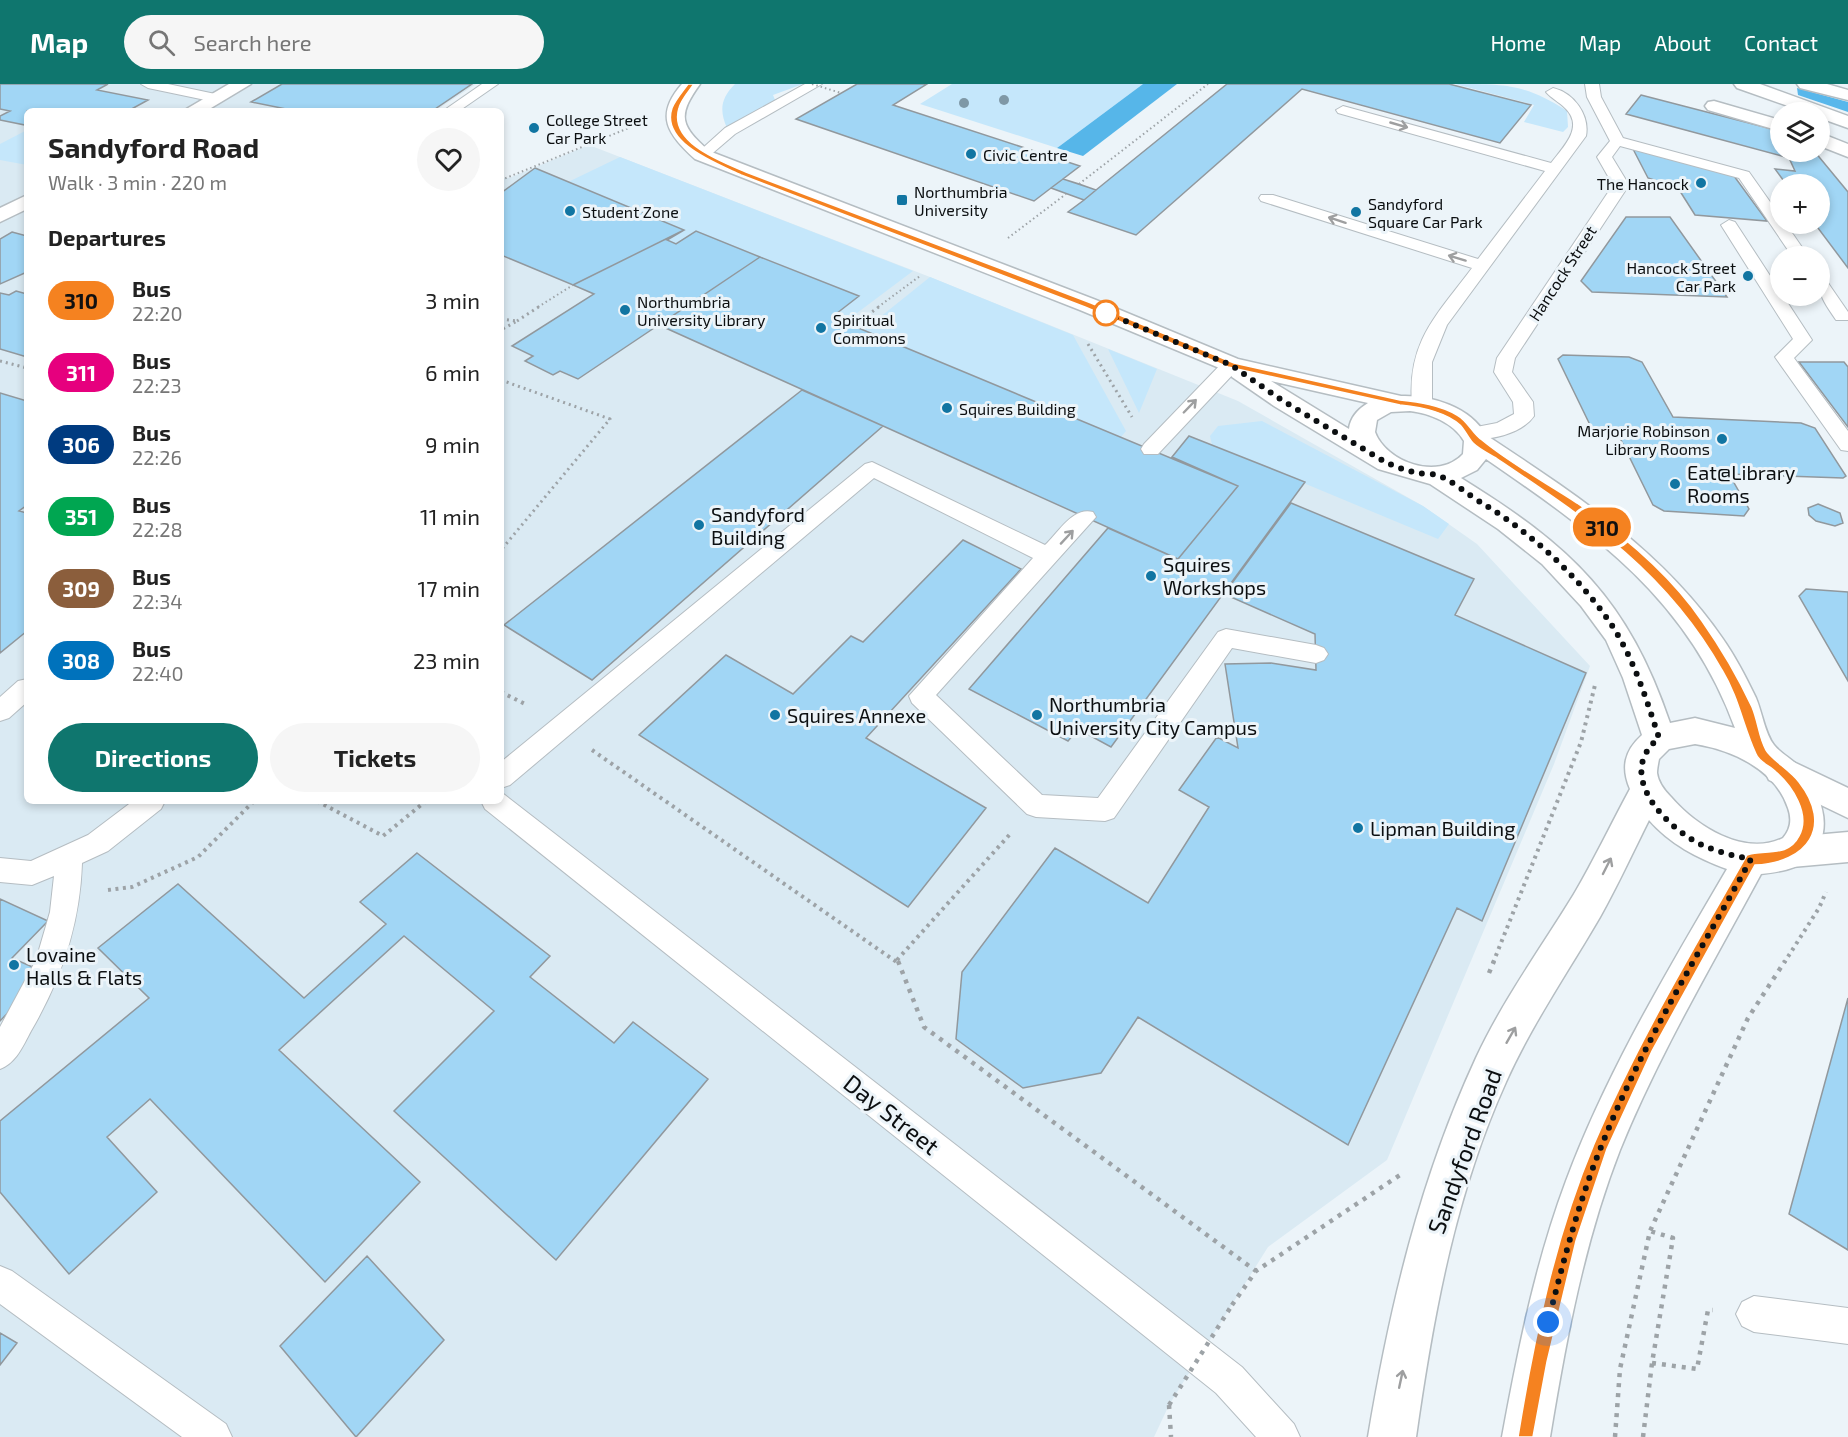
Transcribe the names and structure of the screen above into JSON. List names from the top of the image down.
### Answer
{
  "streets": {
    "main road": ["Sandyford Road"],
    "lane": ["Hancock Street", "Day Street"]
  },
  "places": {
    "other": [
      "College Street Car Park",
      "Civic Centre",
      "The Hancock",
      "Student Zone",
      "Sandyford Square Car Park",
      "Hancock Street Car Park",
      "Northumbria University Library",
      "Spiritual Commons",
      "Squires Building",
      "Marjorie Robinson Library Rooms",
      "Eat@Library Rooms",
      "Sandyford Building",
      "Squires Workshops",
      "Squires Annexe",
      "Northumbria University City Campus",
      "Lipman Building",
      "Lovaine Halls & Flats"
    ],
    "transit": ["Northumbria University"]
  },
  "lines": ["bus line 310"],
  "page": {
    "header": "Map",
    "search": "Search here",
    "nav": [
      "Home",
      "Map",
      "About",
      "Contact"
    ],
    "on_map": "310",
    "map_buttons": ["+", "−"],
    "heading": [
      ["Sandyford Road", "Walk · 3 min · 220 m"],
      "Departures"
    ],
    "list": [
      {
        "mark": "310",
        "name": "Bus",
        "note": "22:20",
        "value": "3 min"
      },
      {
        "mark": "311",
        "name": "Bus",
        "note": "22:23",
        "value": "6 min"
      },
      {
        "mark": "306",
        "name": "Bus",
        "note": "22:26",
        "value": "9 min"
      },
      {
        "mark": "351",
        "name": "Bus",
        "note": "22:28",
        "value": "11 min"
      },
      {
        "mark": "309",
        "name": "Bus",
        "note": "22:34",
        "value": "17 min"
      },
      {
        "mark": "308",
        "name": "Bus",
        "note": "22:40",
        "value": "23 min"
      }
    ],
    "buttons": ["Directions", "Tickets"]
  }
}
